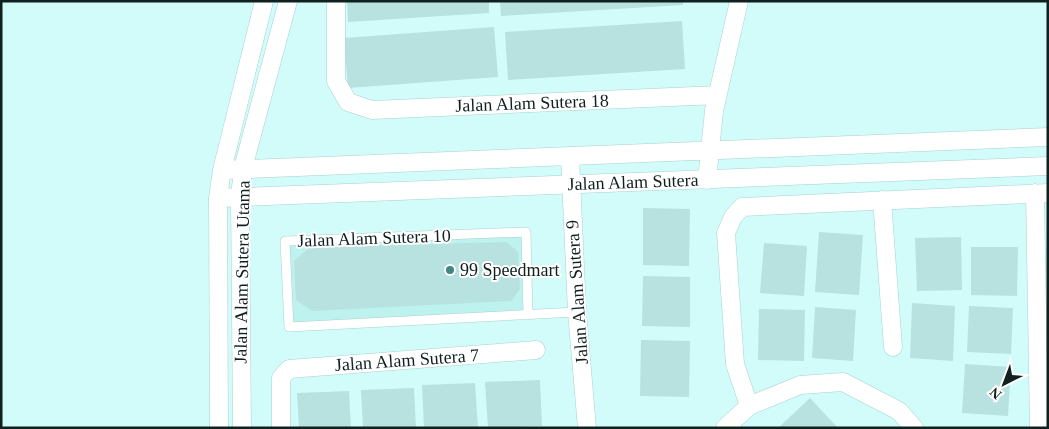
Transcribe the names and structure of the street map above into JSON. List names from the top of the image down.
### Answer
{
  "streets": {
    "street": [
      "Jalan Alam Sutera 18",
      "Jalan Alam Sutera",
      "Jalan Alam Sutera Utama",
      "Jalan Alam Sutera 9",
      "Jalan Alam Sutera 7"
    ],
    "lane": ["Jalan Alam Sutera 10"]
  },
  "crossings": [
    ["Jalan Alam Sutera", "Jalan Alam Sutera Utama"],
    ["Jalan Alam Sutera", "Jalan Alam Sutera 9"],
    ["Jalan Alam Sutera 10", "Jalan Alam Sutera 9"]
  ],
  "places": ["99 Speedmart"],
  "north": "bottom left"
}
